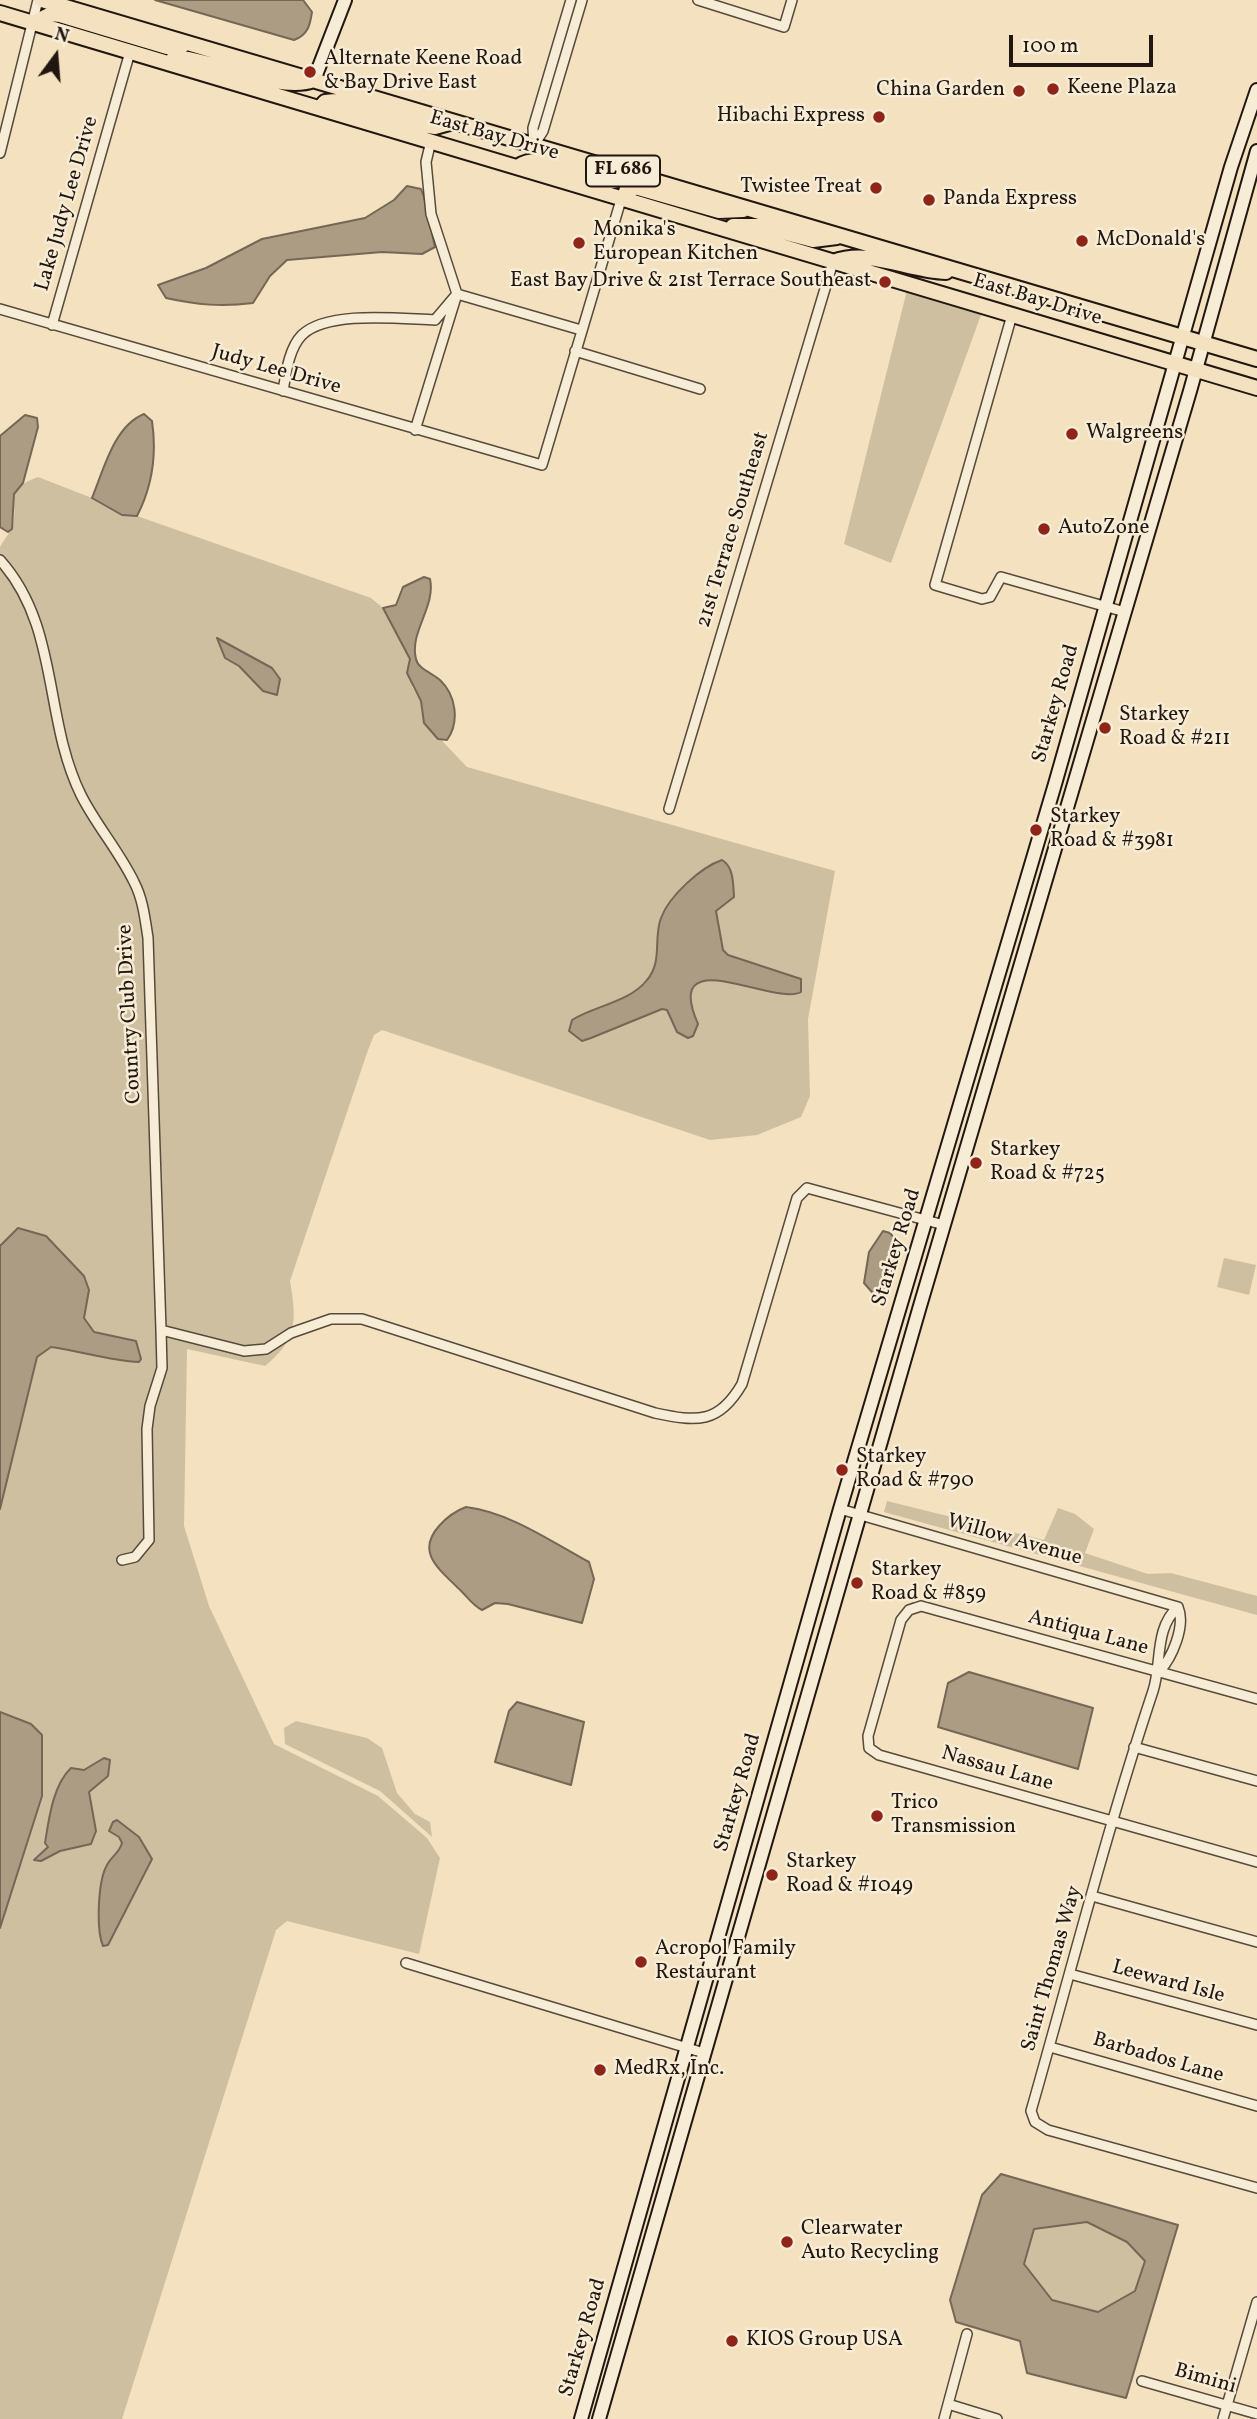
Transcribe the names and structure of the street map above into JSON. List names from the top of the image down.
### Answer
{
  "streets": {
    "main road": ["East Bay Drive", "FL 686", "Starkey Road"],
    "street": [
      "Lake Judy Lee Drive",
      "Judy Lee Drive",
      "21st Terrace Southeast",
      "Country Club Drive",
      "Willow Avenue",
      "Antiqua Lane",
      "Nassau Lane",
      "Saint Thomas Way",
      "Leeward Isle",
      "Barbados Lane",
      "Bimini"
    ]
  },
  "crossings": [
    ["East Bay Drive", "Lake Judy Lee Drive"],
    ["East Bay Drive", "21st Terrace Southeast"],
    ["East Bay Drive", "Starkey Road"],
    ["Lake Judy Lee Drive", "Judy Lee Drive"],
    ["Starkey Road", "Willow Avenue"],
    ["Willow Avenue", "Saint Thomas Way"],
    ["Antiqua Lane", "Nassau Lane"],
    ["Antiqua Lane", "Saint Thomas Way"],
    ["Nassau Lane", "Saint Thomas Way"],
    ["Saint Thomas Way", "Leeward Isle"],
    ["Saint Thomas Way", "Barbados Lane"]
  ],
  "places": [
    "Alternate Keene Road & Bay Drive East",
    "Keene Plaza",
    "China Garden",
    "Hibachi Express",
    "Twistee Treat",
    "Panda Express",
    "McDonald's",
    "Monika's European Kitchen",
    "East Bay Drive & 21st Terrace Southeast",
    "Walgreens",
    "AutoZone",
    "Starkey Road & #211",
    "Starkey Road & #3981",
    "Starkey Road & #725",
    "Starkey Road & #790",
    "Starkey Road & #859",
    "Trico Transmission",
    "Starkey Road & #1049",
    "Acropol Family Restaurant",
    "MedRx, Inc.",
    "Clearwater Auto Recycling",
    "KIOS Group USA"
  ],
  "scale_bar": "100 m",
  "north": "top"
}
